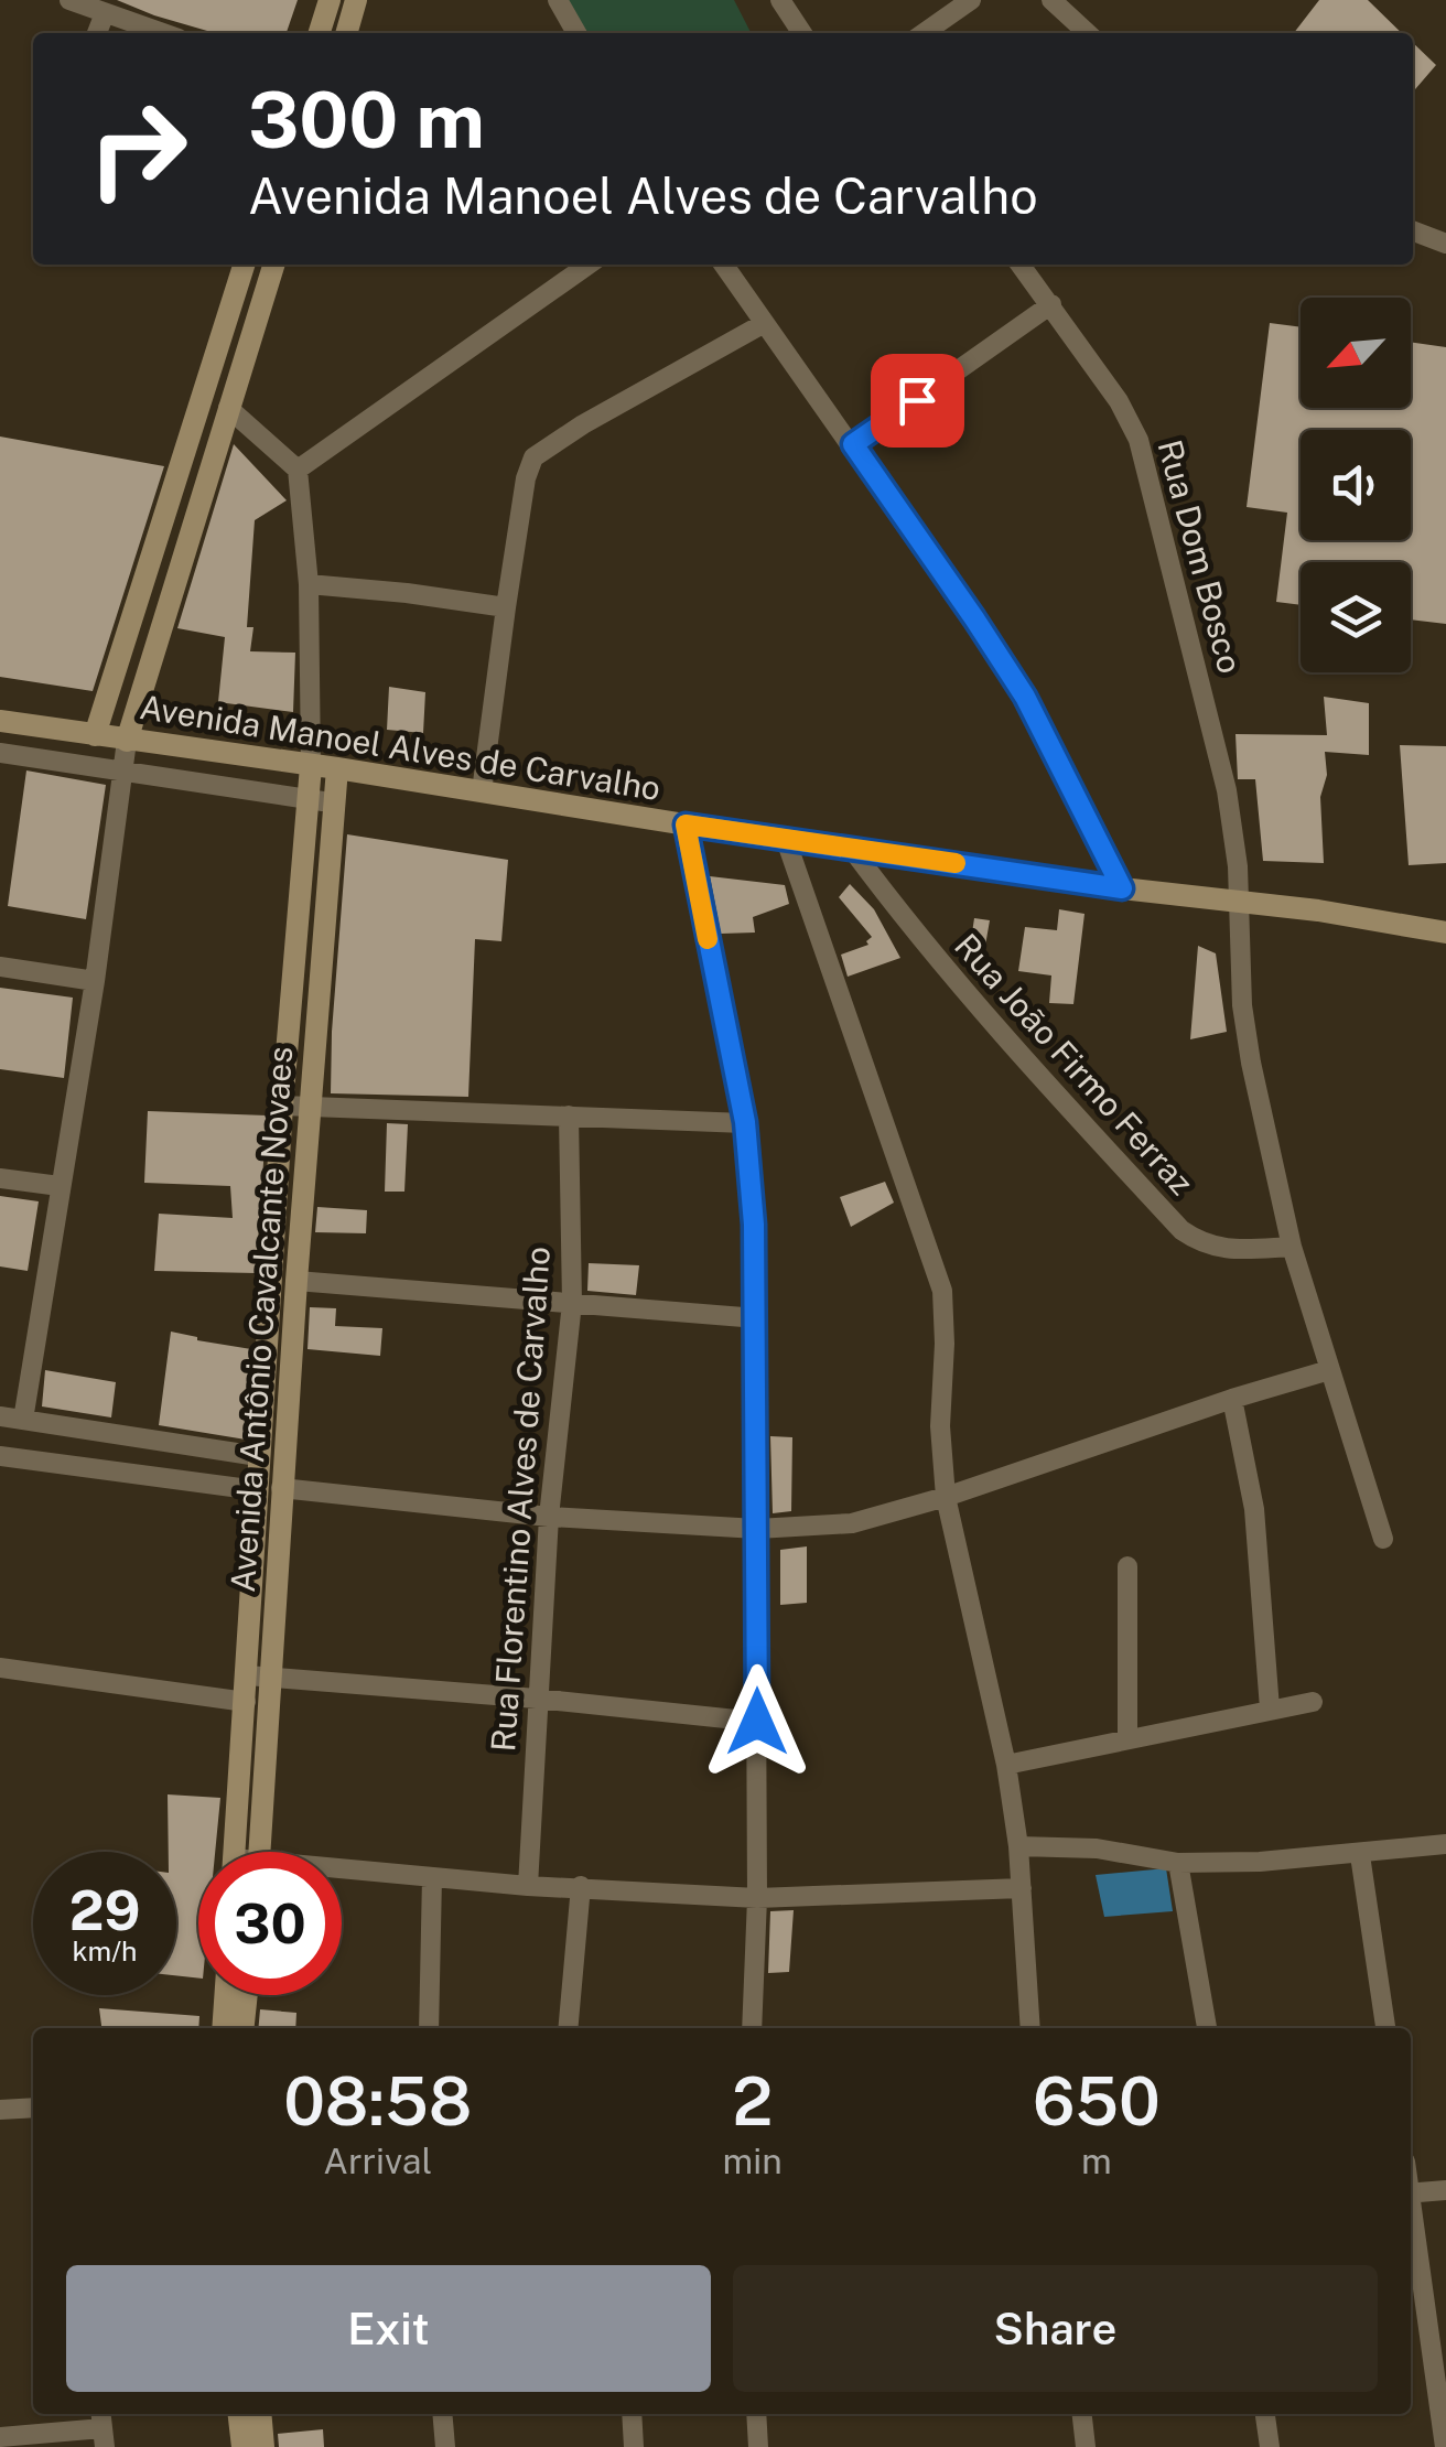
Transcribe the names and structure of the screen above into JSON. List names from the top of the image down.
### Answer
{
  "streets": {
    "street": [
      "Rua Dom Bosco",
      "Avenida Manoel Alves de Carvalho",
      "Rua João Firmo Ferraz",
      "Avenida Antônio Cavalcante Novaes",
      "Rua Florentino Alves de Carvalho"
    ]
  },
  "crossings": [
    ["Rua Dom Bosco", "Avenida Manoel Alves de Carvalho"],
    ["Rua Dom Bosco", "Rua João Firmo Ferraz"],
    ["Avenida Manoel Alves de Carvalho", "Rua João Firmo Ferraz"],
    ["Avenida Manoel Alves de Carvalho", "Avenida Antônio Cavalcante Novaes"]
  ],
  "north": "bottom left",
  "page": {
    "turn": ["300 m", "Avenida Manoel Alves de Carvalho"],
    "speed": "29 km/h",
    "limit": "30",
    "eta": [
      "08:58",
      "Arrival",
      "2",
      "min",
      "650",
      "m"
    ],
    "buttons": ["Exit", "Share"]
  }
}
